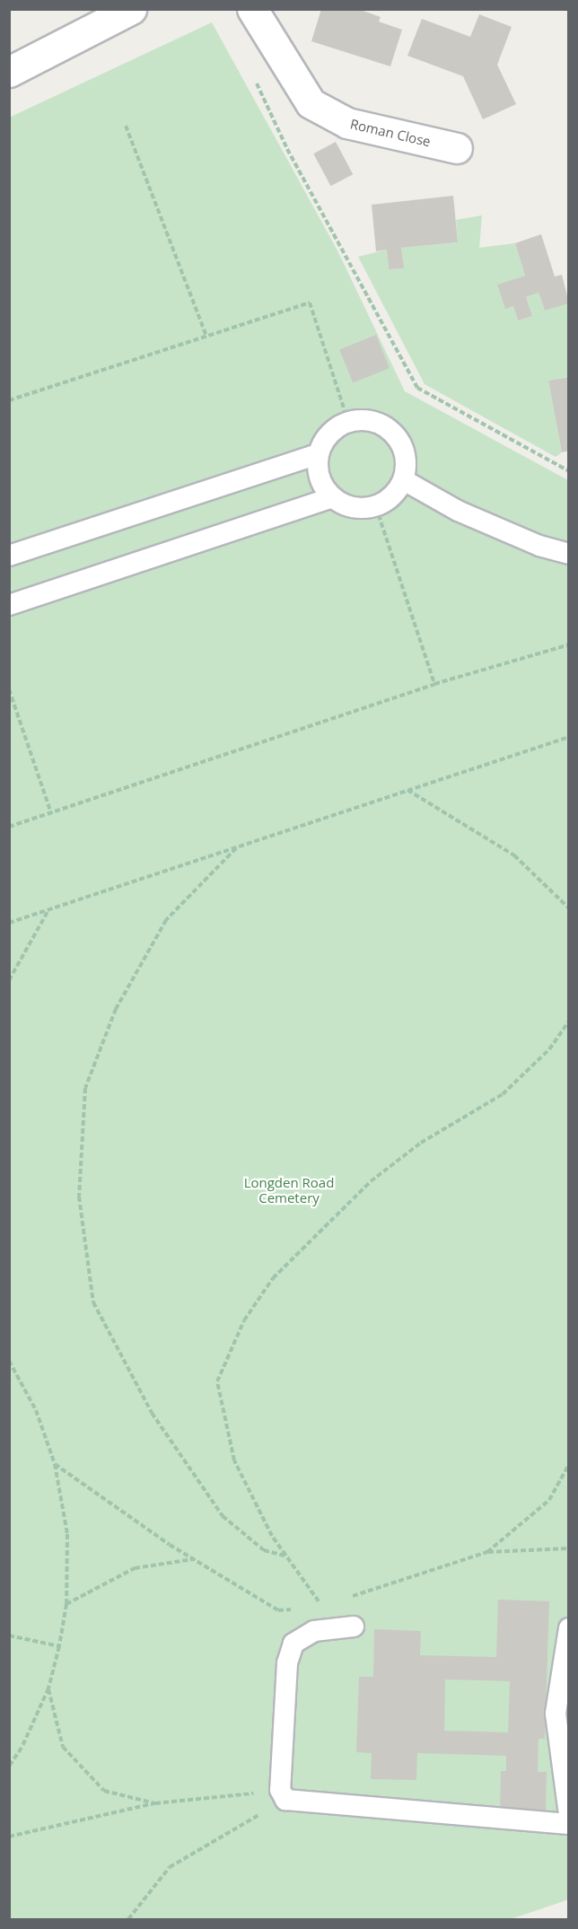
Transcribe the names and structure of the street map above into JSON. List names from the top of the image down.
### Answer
{
  "streets": {
    "street": ["Roman Close"]
  },
  "parks": ["Longden Road Cemetery"]
}
